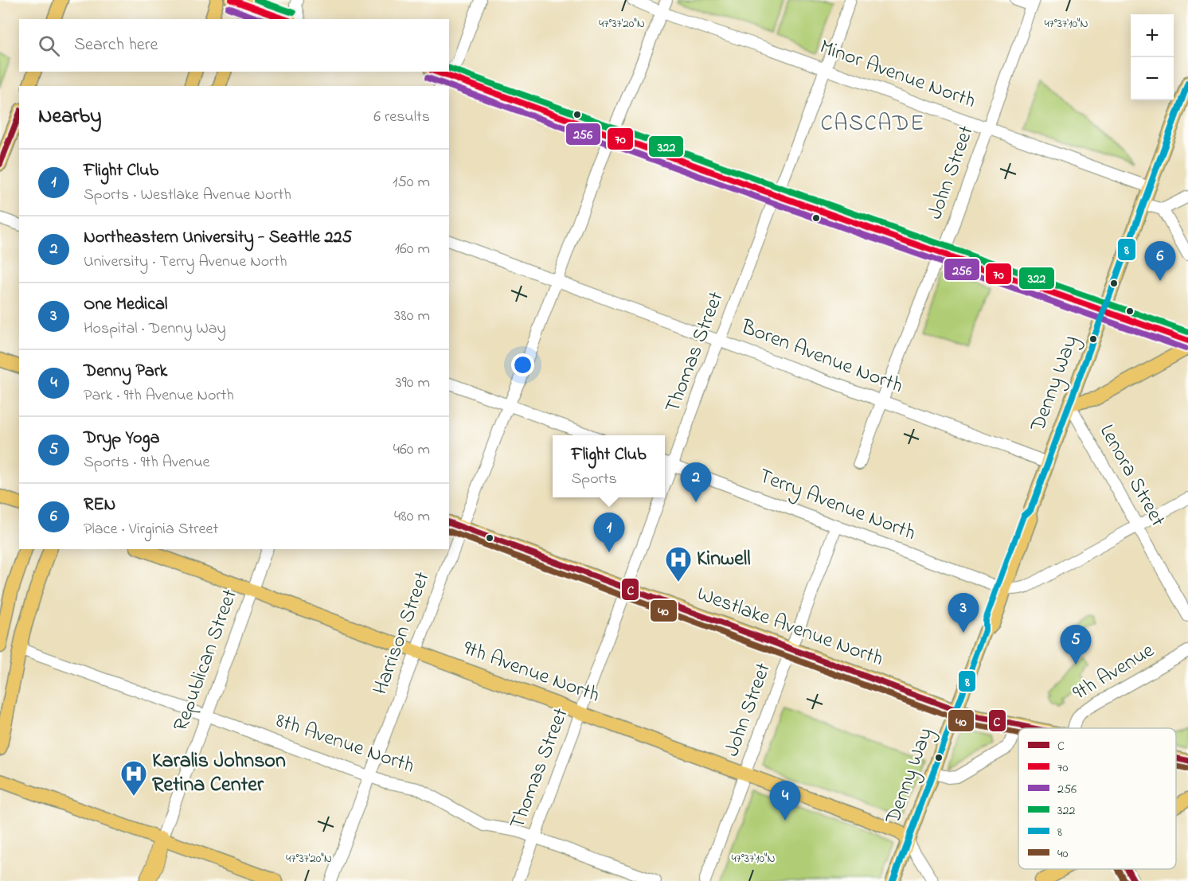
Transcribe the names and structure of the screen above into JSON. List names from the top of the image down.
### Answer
{
  "streets": {
    "main road": ["Denny Way", "Westlake Avenue North", "9th Avenue North"],
    "street": [
      "Minor Avenue North",
      "John Street",
      "Thomas Street",
      "Boren Avenue North",
      "Lenora Street",
      "Terry Avenue North",
      "Harrison Street",
      "Republican Street",
      "9th Avenue",
      "8th Avenue North"
    ]
  },
  "crossings": [
    ["Minor Avenue North", "John Street"],
    ["Minor Avenue North", "Thomas Street"],
    ["Minor Avenue North", "Denny Way"],
    ["Minor Avenue North", "Harrison Street"],
    ["John Street", "Boren Avenue North"],
    ["John Street", "Terry Avenue North"],
    ["John Street", "Westlake Avenue North"],
    ["John Street", "9th Avenue North"],
    ["Thomas Street", "Boren Avenue North"],
    ["Thomas Street", "Terry Avenue North"],
    ["Thomas Street", "Westlake Avenue North"],
    ["Thomas Street", "9th Avenue North"],
    ["Thomas Street", "8th Avenue North"],
    ["Boren Avenue North", "Denny Way"],
    ["Boren Avenue North", "Harrison Street"],
    ["Denny Way", "Lenora Street"],
    ["Denny Way", "Terry Avenue North"],
    ["Denny Way", "Westlake Avenue North"],
    ["Denny Way", "9th Avenue North"],
    ["Westlake Avenue North", "Harrison Street"],
    ["Harrison Street", "9th Avenue North"],
    ["Harrison Street", "8th Avenue North"],
    ["Republican Street", "9th Avenue North"],
    ["Republican Street", "8th Avenue North"]
  ],
  "districts": ["CASCADE"],
  "places": {
    "hospital": ["Kinwell", "Karalis Johnson Retina Center"]
  },
  "lines": [
    "transit line 70",
    "transit line 322",
    "transit line 256",
    "transit line 8",
    "transit line C",
    "transit line 40"
  ],
  "legend": [
    "C",
    "70",
    "256",
    "322",
    "8",
    "40"
  ],
  "page": {
    "map_buttons": ["+", "−"],
    "search": "Search here",
    "heading": ["Nearby", "6 results"],
    "list": [
      {
        "mark": "1",
        "name": "Flight Club",
        "note": "Sports · Westlake Avenue North",
        "value": "150 m"
      },
      {
        "mark": "2",
        "name": "Northeastern University - Seattle 225",
        "note": "University · Terry Avenue North",
        "value": "160 m"
      },
      {
        "mark": "3",
        "name": "One Medical",
        "note": "Hospital · Denny Way",
        "value": "380 m"
      },
      {
        "mark": "4",
        "name": "Denny Park",
        "note": "Park · 9th Avenue North",
        "value": "390 m"
      },
      {
        "mark": "5",
        "name": "Dryp Yoga",
        "note": "Sports · 9th Avenue",
        "value": "460 m"
      },
      {
        "mark": "6",
        "name": "REN",
        "note": "Place · Virginia Street",
        "value": "480 m"
      }
    ],
    "pins": [
      "6",
      "2",
      "1",
      "3",
      "5",
      "4"
    ],
    "popup": ["Flight Club", "Sports"]
  },
  "coordinates": ["47°37'20\"N", "47°37'10\"N"]
}
